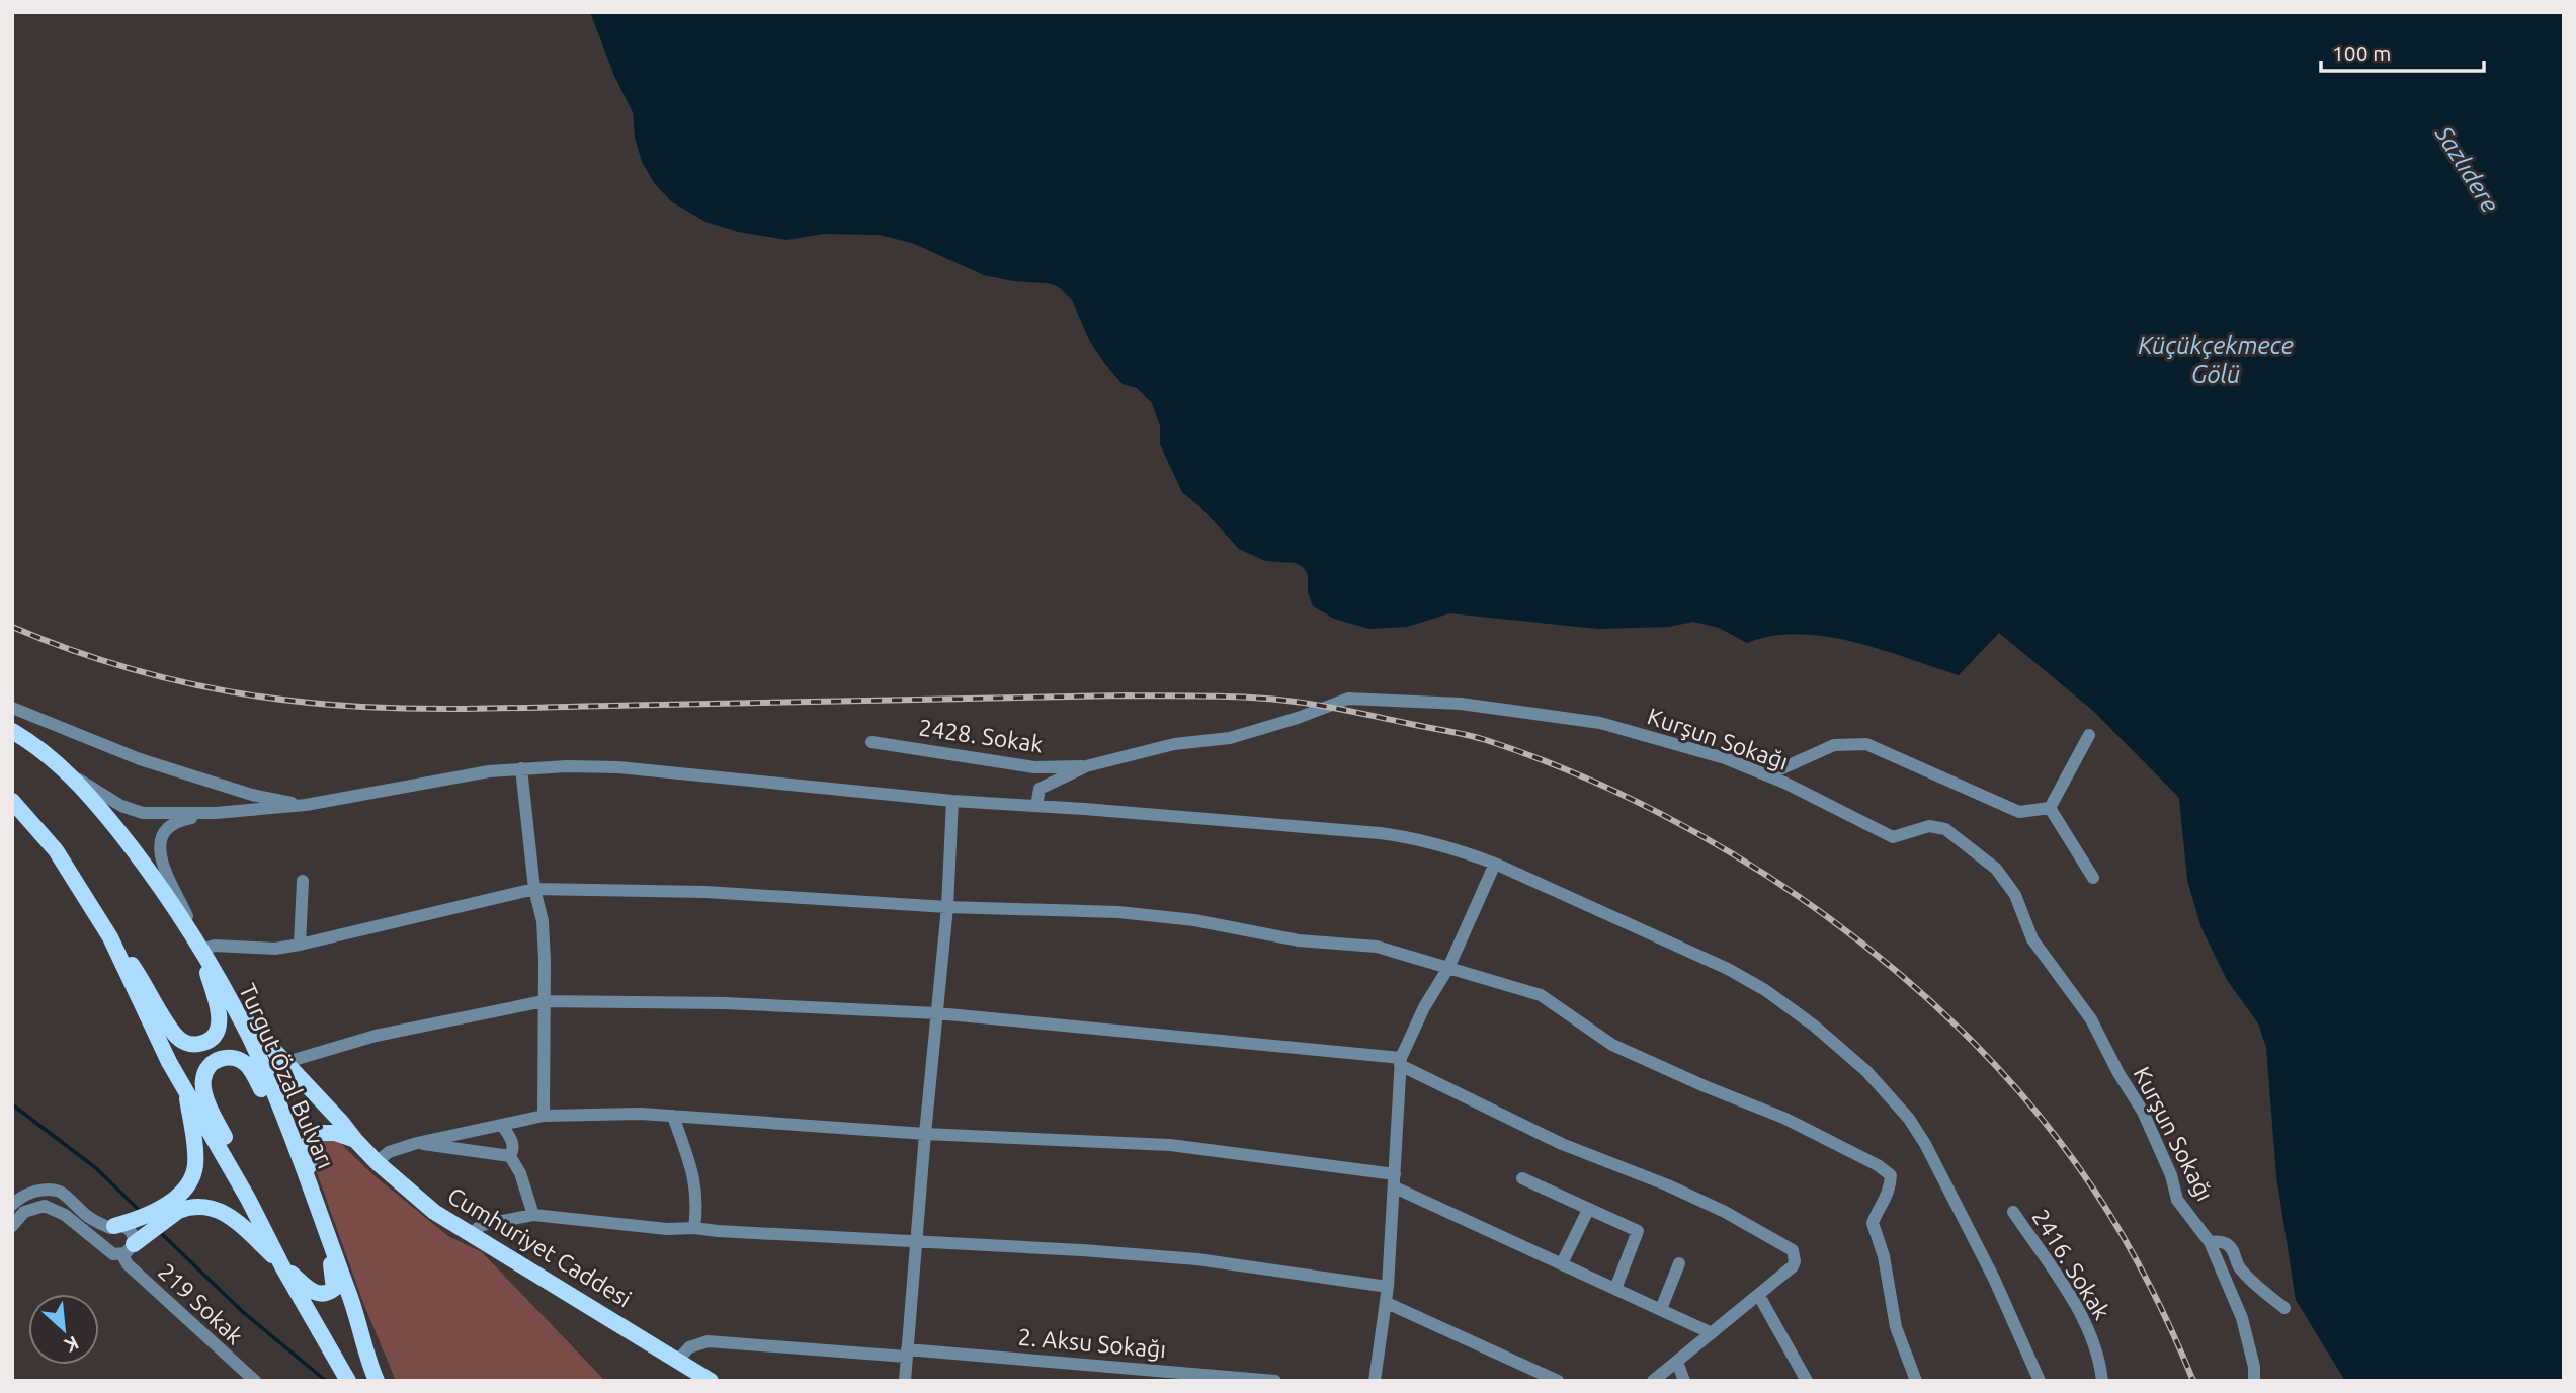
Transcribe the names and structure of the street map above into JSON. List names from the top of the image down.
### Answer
{
  "streets": {
    "main road": ["Turgut Özal Bulvarı", "Cumhuriyet Caddesi"],
    "street": [
      "2428. Sokak",
      "Kurşun Sokağı",
      "2416. Sokak",
      "219 Sokak",
      "2. Aksu Sokağı"
    ]
  },
  "crossings": [
    ["2428. Sokak", "Kurşun Sokağı"],
    ["Turgut Özal Bulvarı", "Cumhuriyet Caddesi"],
    ["Cumhuriyet Caddesi", "2. Aksu Sokağı"]
  ],
  "water": ["Sazlıdere", "Küçükçekmece Gölü"],
  "scale_bar": "100 m",
  "north": "bottom right"
}
